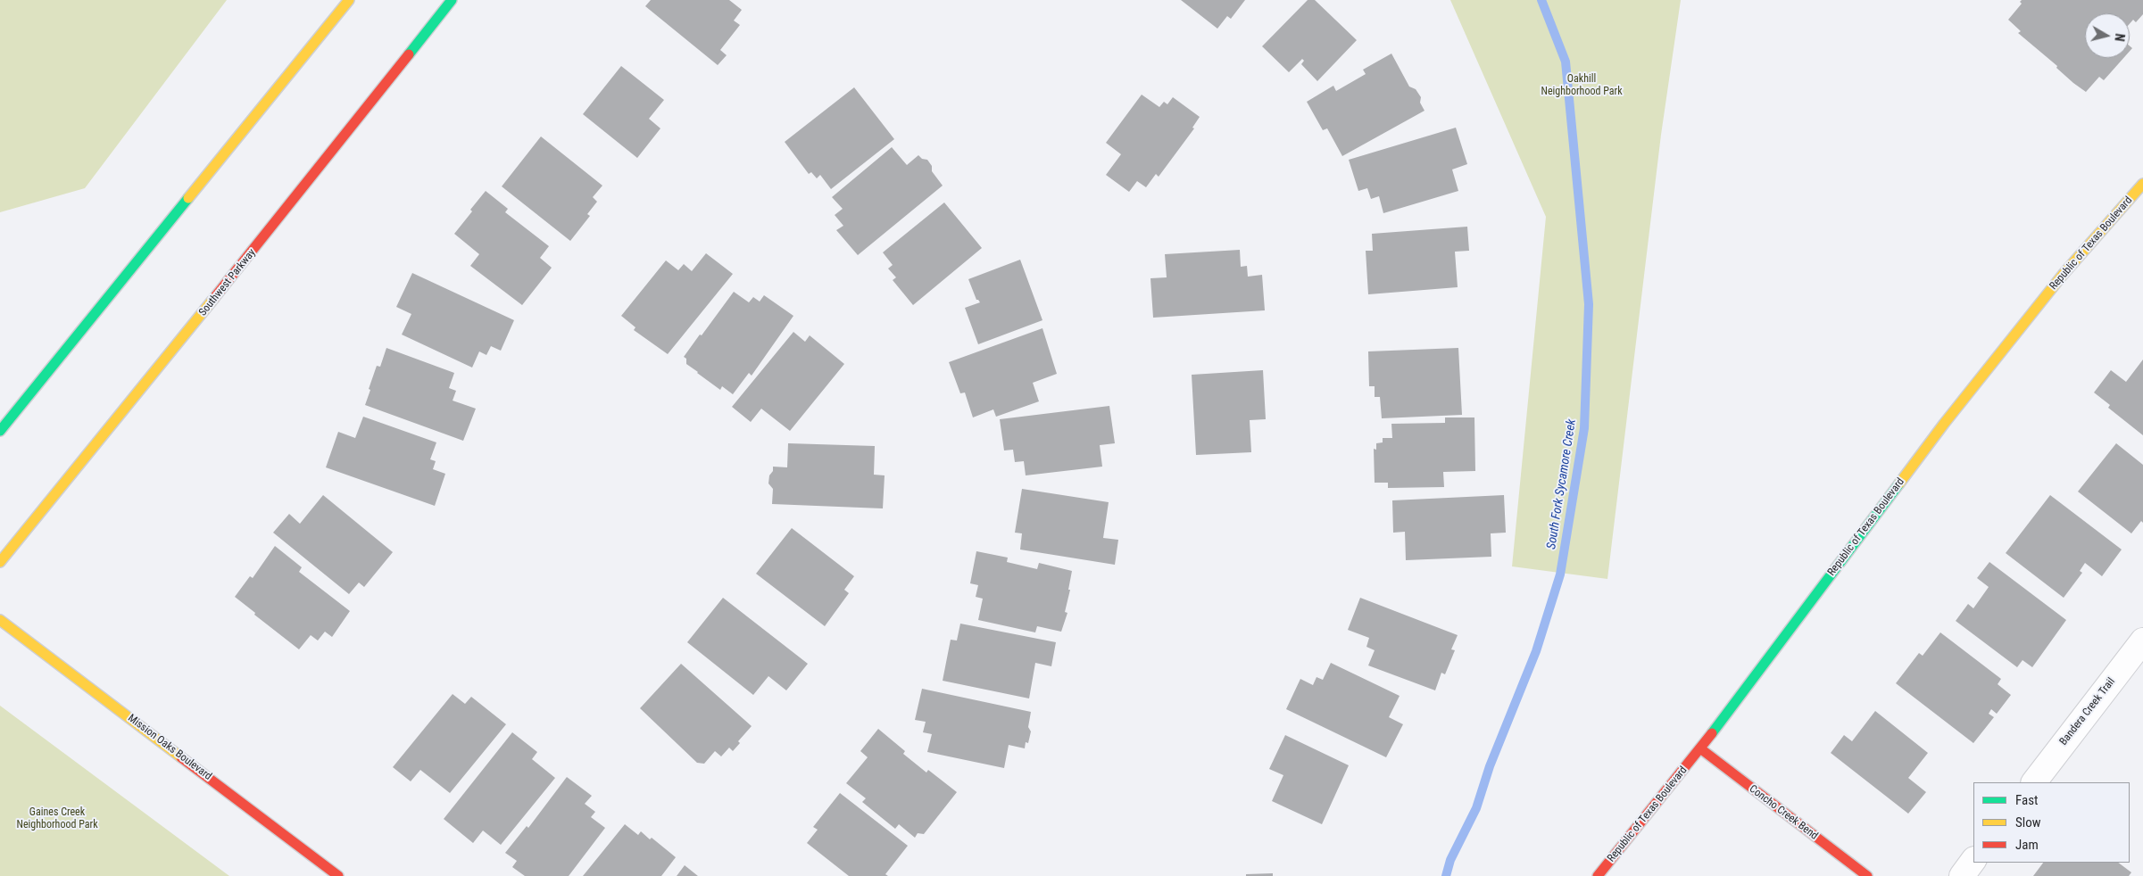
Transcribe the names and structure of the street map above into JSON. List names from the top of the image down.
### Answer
{
  "streets": {
    "street": [
      "Republic of Texas Boulevard",
      "Southwest Parkway",
      "Bandera Creek Trail",
      "Mission Oaks Boulevard",
      "Concho Creek Bend"
    ]
  },
  "crossings": [
    ["Republic of Texas Boulevard", "Concho Creek Bend"]
  ],
  "water": ["South Fork Sycamore Creek"],
  "parks": ["Oakhill Neighborhood Park", "Gaines Creek Neighborhood Park"],
  "legend": ["Fast", "Slow", "Jam"],
  "north": "right"
}
